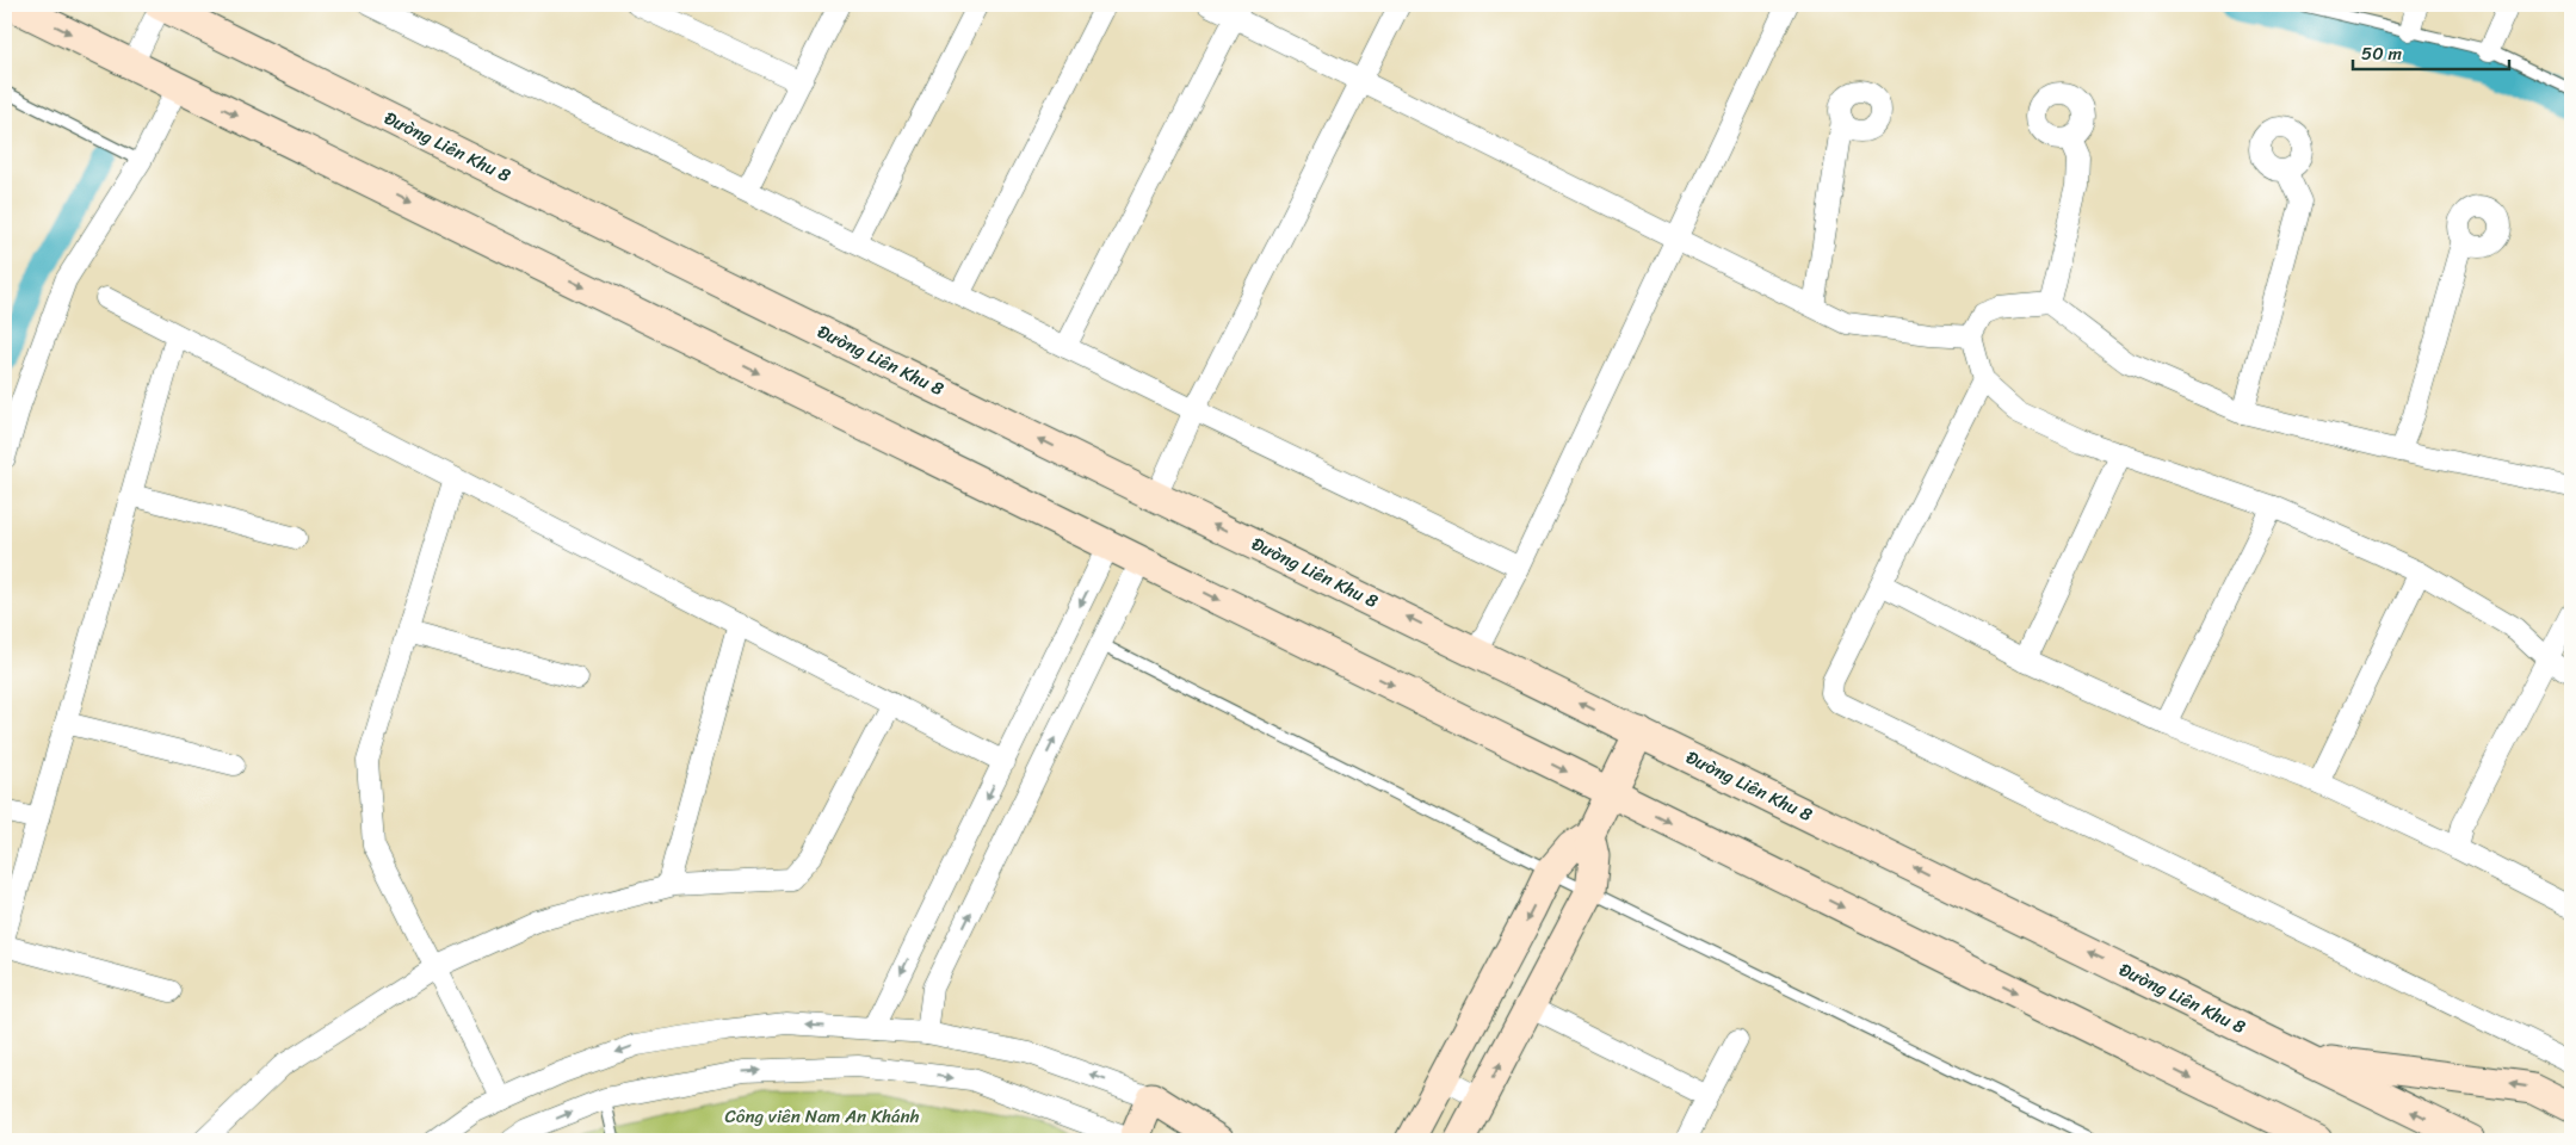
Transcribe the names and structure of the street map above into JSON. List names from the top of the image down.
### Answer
{
  "streets": {
    "street": ["Đường Liên Khu 8"]
  },
  "parks": ["Công viên Nam An Khánh"],
  "scale_bar": "50 m"
}
